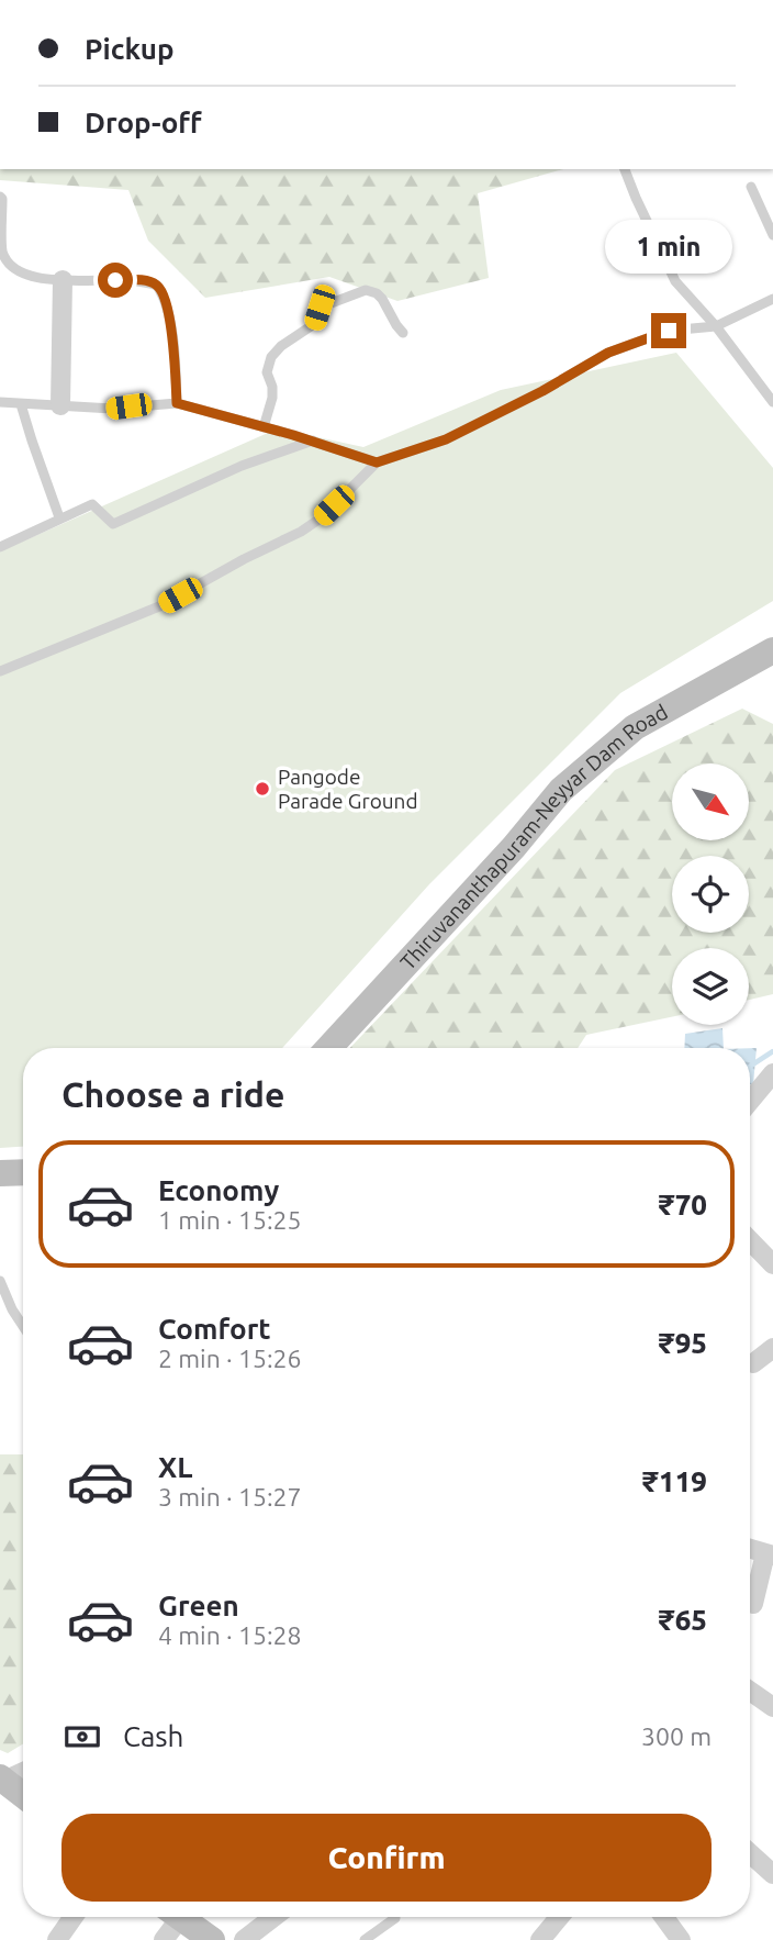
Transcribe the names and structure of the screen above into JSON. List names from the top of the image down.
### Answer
{
  "streets": {
    "main road": ["Thiruvananthapuram-Neyyar Dam Road"]
  },
  "places": ["Pangode Parade Ground"],
  "north": "bottom right",
  "page": {
    "banner": ["Pickup", "Drop-off"],
    "bubble": "1 min",
    "heading": "Choose a ride",
    "list": [
      {
        "name": "Economy",
        "note": "1 min · 15:25",
        "value": "₹70"
      },
      {
        "name": "Comfort",
        "note": "2 min · 15:26",
        "value": "₹95"
      },
      {
        "name": "XL",
        "note": "3 min · 15:27",
        "value": "₹119"
      },
      {
        "name": "Green",
        "note": "4 min · 15:28",
        "value": "₹65"
      }
    ],
    "pay": ["Cash", "300 m"],
    "buttons": "Confirm"
  }
}
